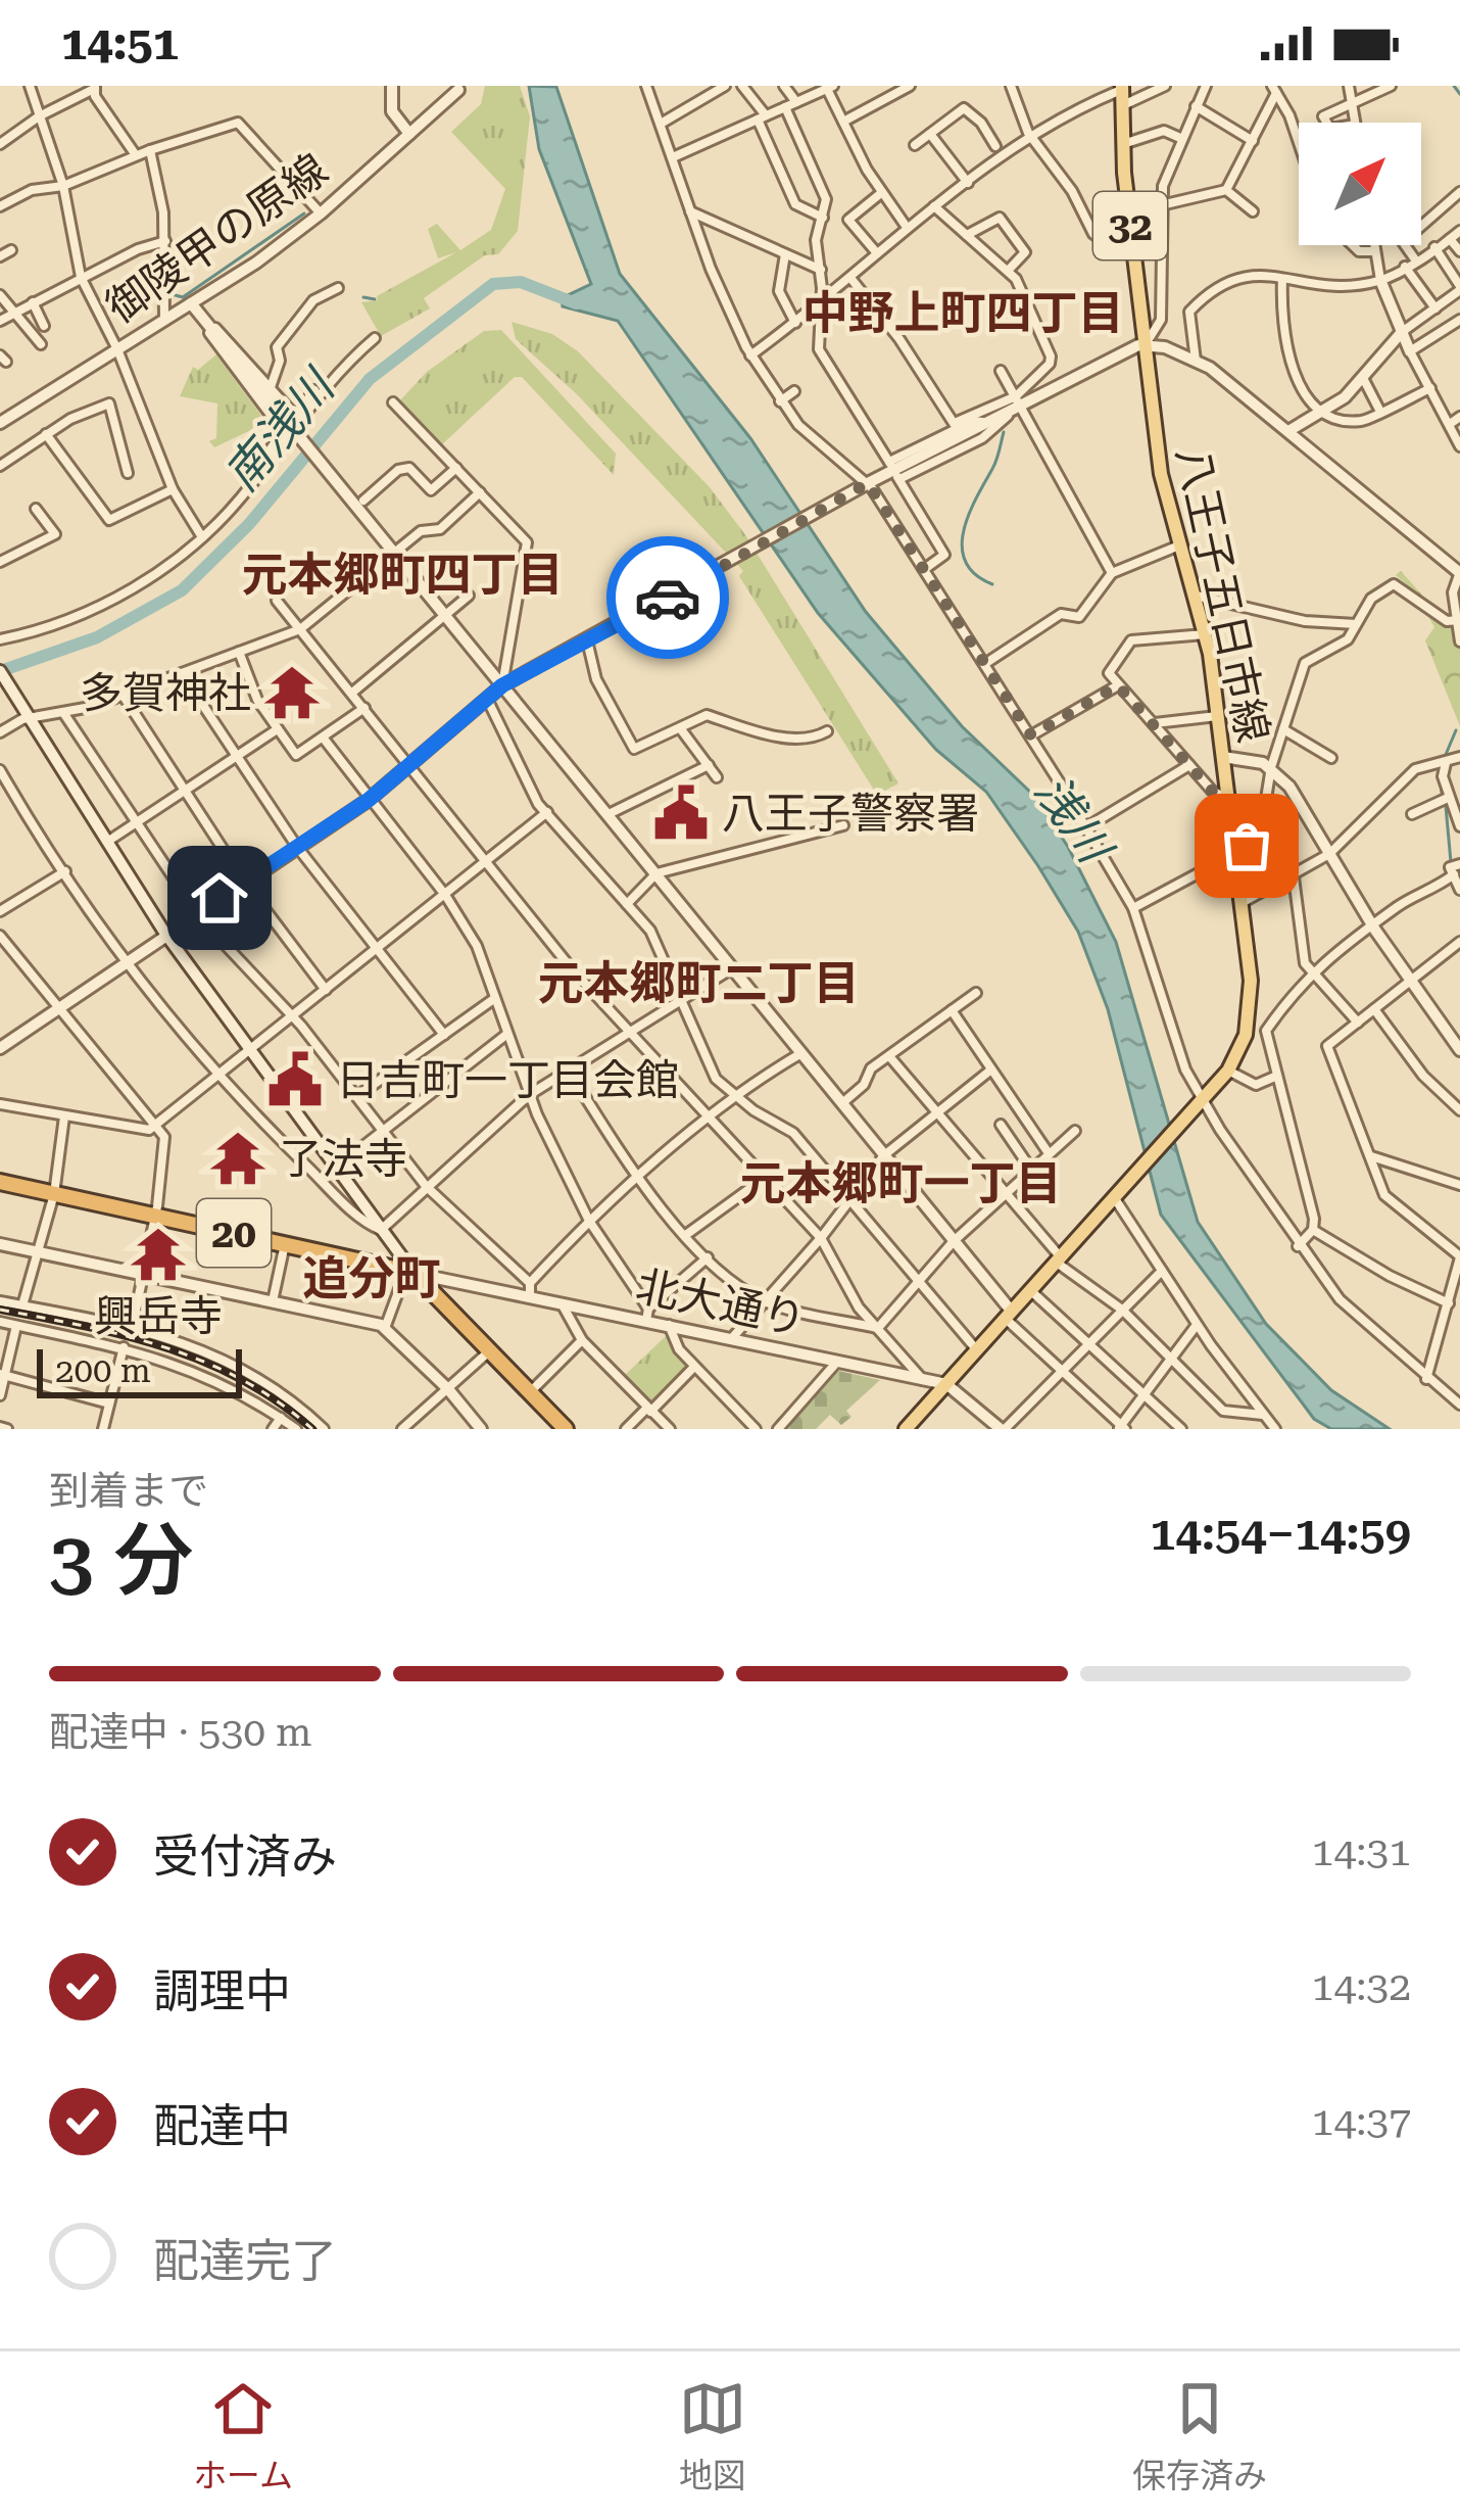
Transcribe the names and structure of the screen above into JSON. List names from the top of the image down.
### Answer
{
  "streets": {
    "highway": ["20"],
    "main road": ["32", "八王子五日市線"],
    "street": ["御陵甲の原線", "北大通り"]
  },
  "crossings": [
    ["八王子五日市線", "北大通り"],
    ["20", "北大通り"]
  ],
  "districts": [
    "中野上町四丁目",
    "元本郷町四丁目",
    "元本郷町二丁目",
    "元本郷町一丁目",
    "追分町"
  ],
  "water": ["南浅川", "浅川"],
  "places": {
    "temple": ["多賀神社", "了法寺", "興岳寺"],
    "public building": ["八王子警察署", "日吉町一丁目会館"]
  },
  "scale_bar": "200 m",
  "north": "top right",
  "page": {
    "status": "14:51",
    "scale": "200 m",
    "heading": ["3 分", "到着まで", "14:54–14:59"],
    "bar": "配達中 · 530 m",
    "list": [
      ["受付済み", "14:31"],
      ["調理中", "14:32"],
      ["配達中", "14:37"],
      "配達完了"
    ],
    "tabs": ["ホーム", "地図", "保存済み"]
  }
}
